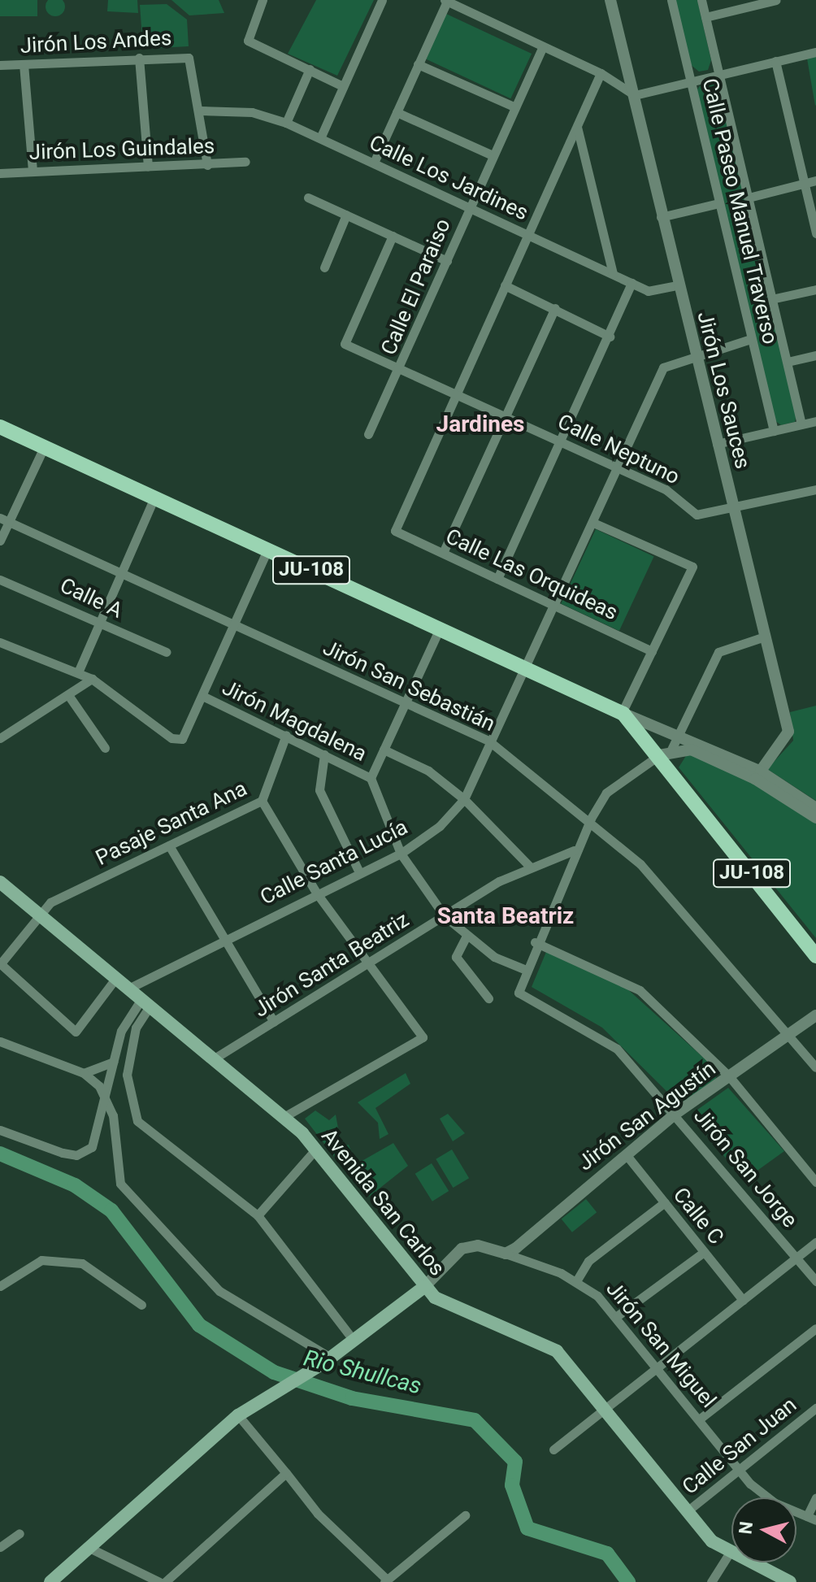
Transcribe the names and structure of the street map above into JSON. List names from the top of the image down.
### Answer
{
  "streets": {
    "main road": ["JU-108", "Avenida San Carlos"],
    "street": [
      "Jirón Los Andes",
      "Jirón Los Guindales",
      "Calle Los Jardines",
      "Calle Paseo Manuel Traverso",
      "Calle El Paraiso",
      "Jirón Los Sauces",
      "Calle Neptuno",
      "Calle Las Orquideas",
      "Calle A",
      "Jirón San Sebastián",
      "Jirón Magdalena",
      "Pasaje Santa Ana",
      "Calle Santa Lucía",
      "Jirón Santa Beatriz",
      "Jirón San Agustín",
      "Jirón San Jorge",
      "Calle C",
      "Jirón San Miguel",
      "Calle San Juan"
    ]
  },
  "crossings": [
    ["Jirón Los Andes", "Calle Los Jardines"],
    ["Calle Los Jardines", "Calle El Paraiso"],
    ["Calle Los Jardines", "Jirón Los Sauces"],
    ["Calle Paseo Manuel Traverso", "Calle Santa Lucía"],
    ["Calle El Paraiso", "Calle Neptuno"],
    ["Jirón Los Sauces", "Calle Neptuno"],
    ["Jirón Los Sauces", "Calle Santa Lucía"],
    ["Calle Neptuno", "Calle Las Orquideas"],
    ["Calle Neptuno", "Calle Santa Lucía"],
    ["JU-108", "Calle Santa Lucía"],
    ["Calle Las Orquideas", "Calle Santa Lucía"],
    ["Jirón San Sebastián", "Calle Santa Lucía"],
    ["Jirón San Sebastián", "Jirón San Agustín"],
    ["Jirón Magdalena", "Pasaje Santa Ana"],
    ["Pasaje Santa Ana", "Avenida San Carlos"],
    ["Calle Santa Lucía", "Avenida San Carlos"],
    ["Jirón Santa Beatriz", "Avenida San Carlos"],
    ["Jirón San Agustín", "Jirón San Jorge"],
    ["Jirón San Agustín", "Calle C"],
    ["Jirón San Agustín", "Jirón San Miguel"],
    ["Avenida San Carlos", "Jirón San Miguel"],
    ["Avenida San Carlos", "Calle San Juan"],
    ["Jirón San Miguel", "Calle San Juan"]
  ],
  "districts": ["Jardines", "Santa Beatriz"],
  "water": ["Rio Shullcas"],
  "north": "left"
}
